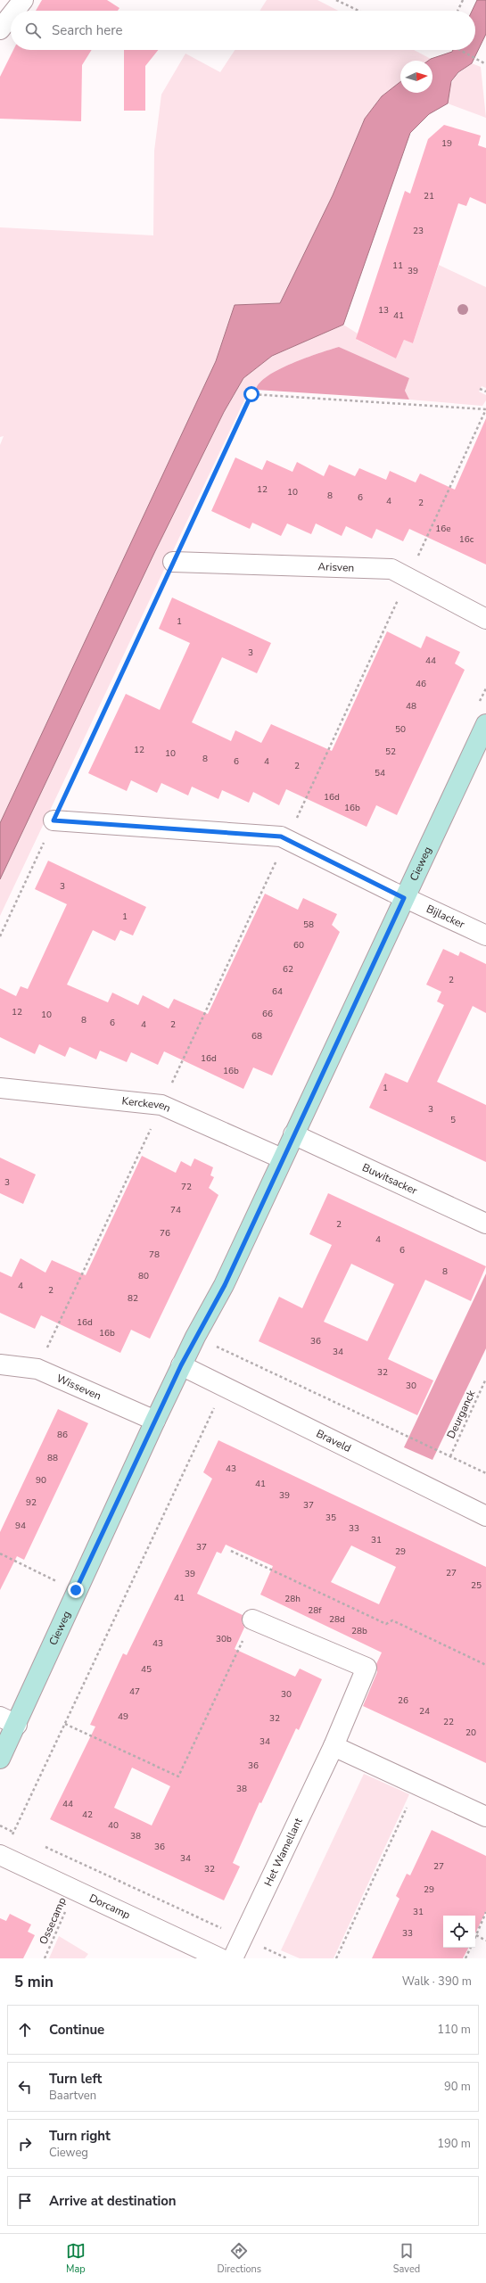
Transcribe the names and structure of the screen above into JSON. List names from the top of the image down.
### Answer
{
  "streets": {
    "street": [
      "Arisven",
      "Cieweg",
      "Bijlacker",
      "Kerckeven",
      "Buwitsacker",
      "Wisseven",
      "Braveld",
      "Het Wamellant",
      "Dorcamp"
    ],
    "path": ["Deurganck", "Ossecamp"]
  },
  "crossings": [
    ["Cieweg", "Bijlacker"],
    ["Cieweg", "Kerckeven"],
    ["Cieweg", "Buwitsacker"],
    ["Cieweg", "Wisseven"],
    ["Cieweg", "Braveld"],
    ["Dorcamp", "Ossecamp"]
  ],
  "house_numbers": [
    "19",
    "21",
    "23",
    "11",
    "39",
    "13",
    "41",
    "12",
    "10",
    "8",
    "6",
    "4",
    "2",
    "16e",
    "16c",
    "1",
    "3",
    "44",
    "46",
    "48",
    "50",
    "12",
    "52",
    "10",
    "8",
    "6",
    "4",
    "2",
    "54",
    "16d",
    "16b",
    "3",
    "1",
    "58",
    "60",
    "62",
    "2",
    "64",
    "12",
    "66",
    "10",
    "8",
    "6",
    "4",
    "2",
    "68",
    "16d",
    "16b",
    "1",
    "3",
    "5",
    "3",
    "72",
    "74",
    "2",
    "76",
    "4",
    "6",
    "78",
    "8",
    "80",
    "4",
    "2",
    "82",
    "16d",
    "16b",
    "36",
    "34",
    "32",
    "30",
    "86",
    "88",
    "43",
    "90",
    "41",
    "39",
    "92",
    "37",
    "35",
    "94",
    "33",
    "31",
    "37",
    "29",
    "27",
    "39",
    "25",
    "41",
    "28h",
    "28f",
    "28d",
    "28b",
    "30b",
    "43",
    "45",
    "47",
    "30",
    "26",
    "24",
    "49",
    "32",
    "22",
    "20",
    "34",
    "36",
    "38",
    "44",
    "42",
    "40",
    "38",
    "36",
    "34",
    "27",
    "32",
    "29",
    "31",
    "33"
  ],
  "north": "right",
  "page": {
    "search": "Search here",
    "heading": ["5 min", "Walk · 390 m"],
    "list": [
      ["Continue", "110 m"],
      ["Turn left", "Baartven", "90 m"],
      ["Turn right", "Cieweg", "190 m"],
      "Arrive at destination"
    ],
    "nav": ["Map", "Directions", "Saved"]
  }
}
